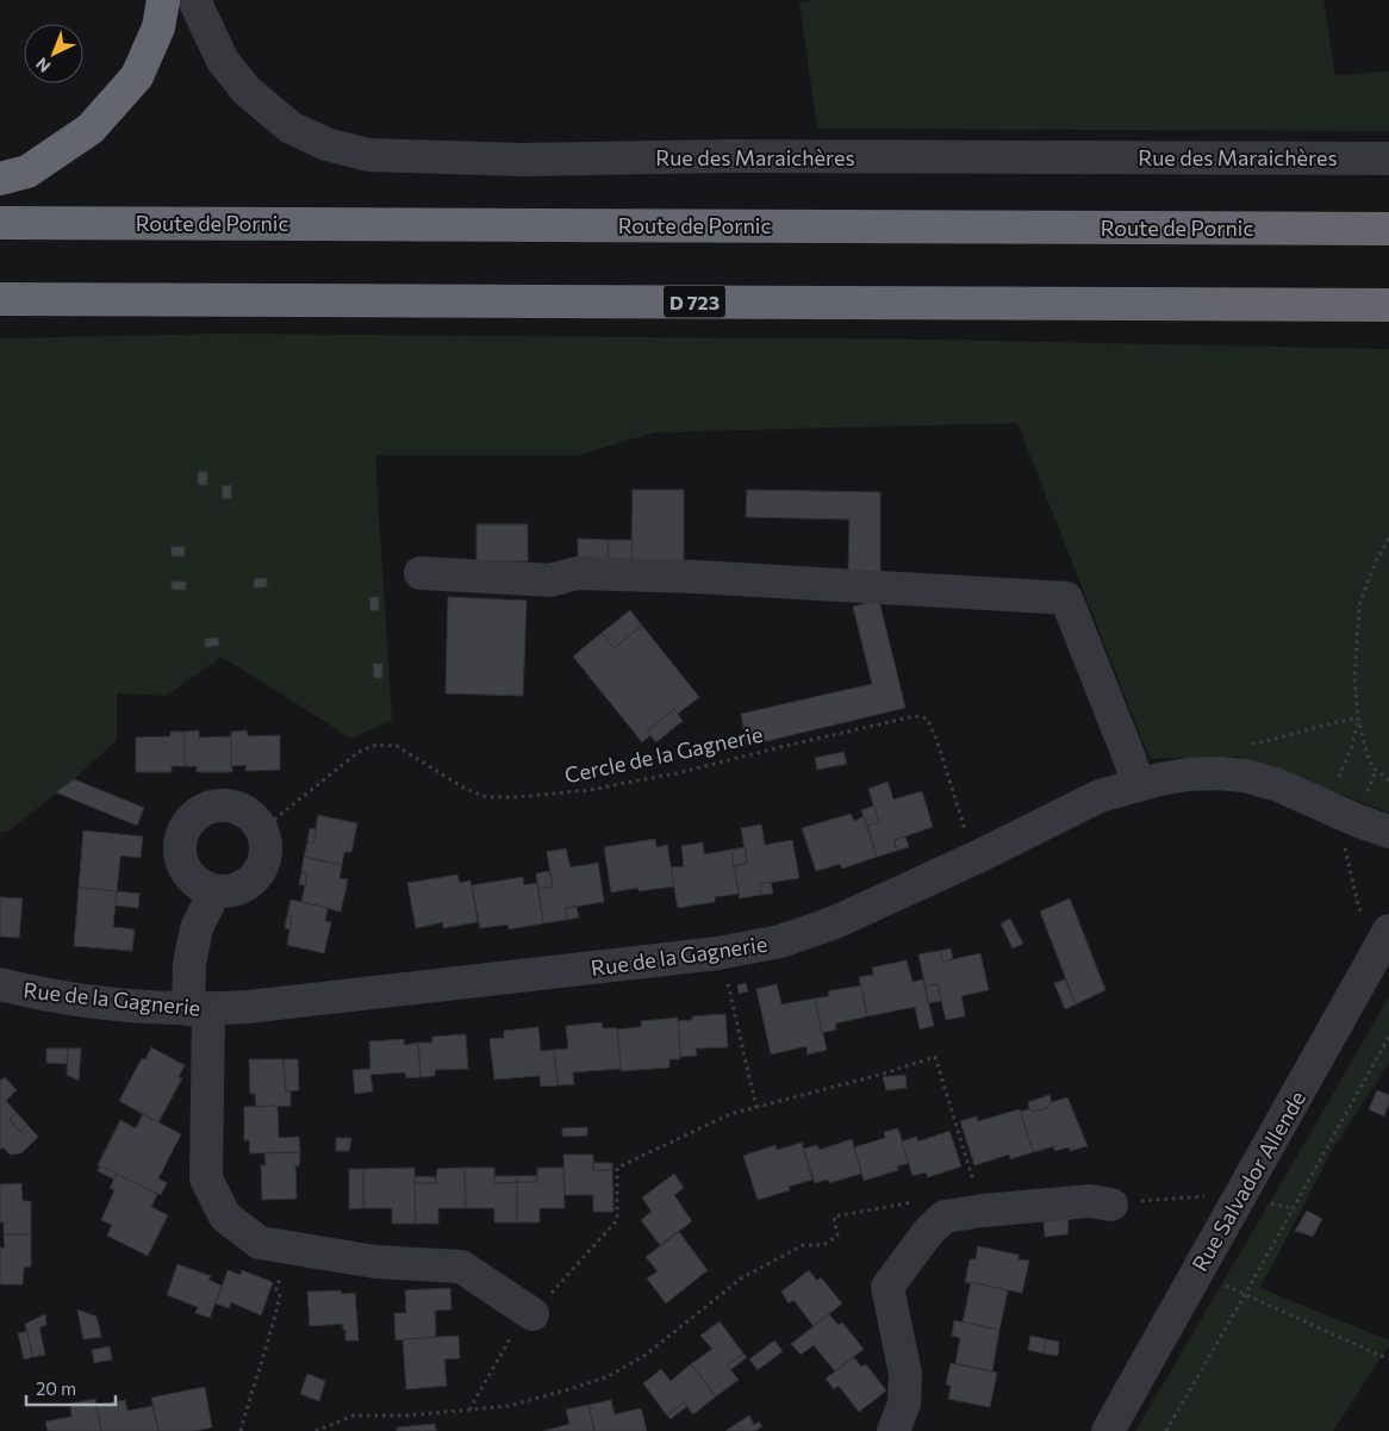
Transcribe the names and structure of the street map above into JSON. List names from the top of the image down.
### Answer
{
  "streets": {
    "highway": ["Route de Pornic", "D 723"],
    "street": ["Rue des Maraichères", "Rue de la Gagnerie", "Rue Salvador Allende"],
    "path": ["Cercle de la Gagnerie"]
  },
  "crossings": [
    ["Cercle de la Gagnerie", "Rue de la Gagnerie"]
  ],
  "scale_bar": "20 m",
  "north": "bottom left"
}
